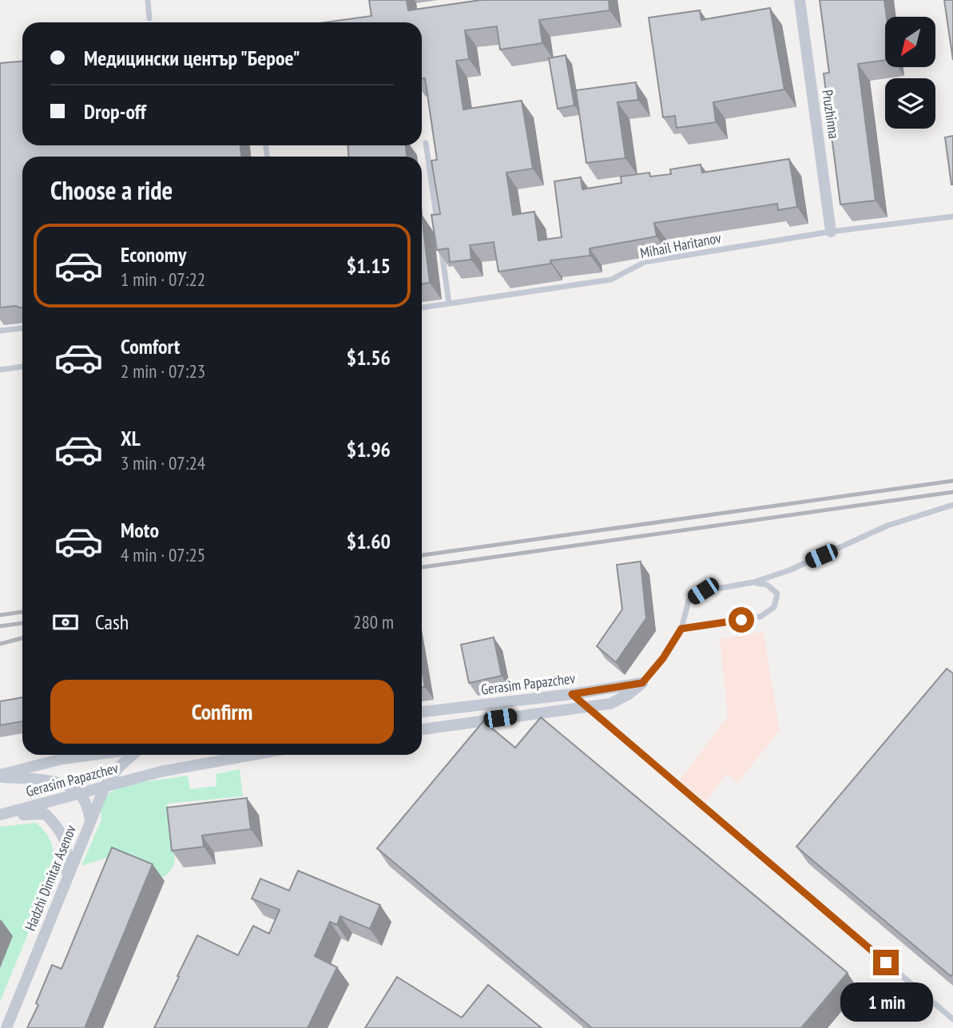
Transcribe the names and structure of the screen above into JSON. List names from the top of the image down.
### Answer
{
  "streets": {
    "street": ["Pruzhinna", "Gerasim Papazchev", "Hadzhi Dimitar Asenov"],
    "lane": ["Mihail Haritanov"]
  },
  "crossings": [
    ["Pruzhinna", "Mihail Haritanov"],
    ["Gerasim Papazchev", "Hadzhi Dimitar Asenov"]
  ],
  "north": "bottom left",
  "page": {
    "banner": ["Медицински център \"Берое\"", "Drop-off"],
    "heading": "Choose a ride",
    "list": [
      {
        "name": "Economy",
        "note": "1 min · 07:22",
        "value": "$1.15"
      },
      {
        "name": "Comfort",
        "note": "2 min · 07:23",
        "value": "$1.56"
      },
      {
        "name": "XL",
        "note": "3 min · 07:24",
        "value": "$1.96"
      },
      {
        "name": "Moto",
        "note": "4 min · 07:25",
        "value": "$1.60"
      }
    ],
    "pay": ["Cash", "280 m"],
    "buttons": "Confirm",
    "bubble": "1 min"
  }
}
